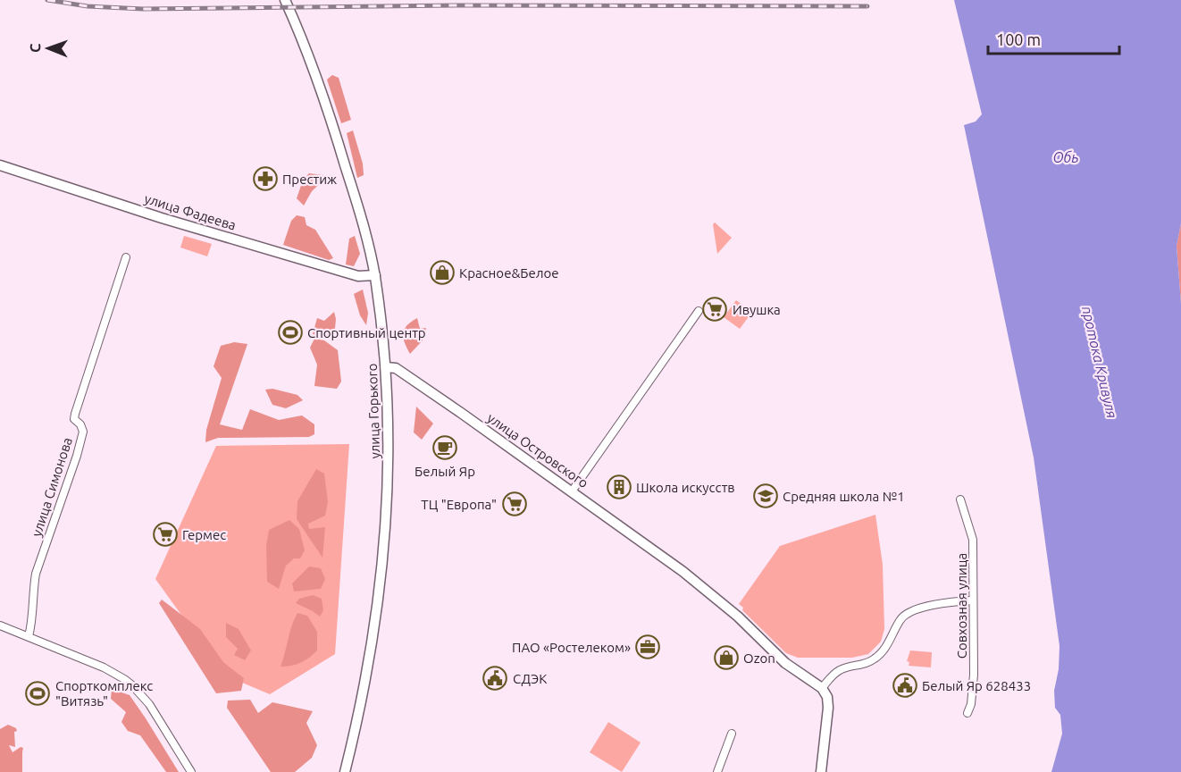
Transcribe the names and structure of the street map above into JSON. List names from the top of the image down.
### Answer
{
  "streets": {
    "street": [
      "улица Фадеева",
      "улица Горького",
      "улица Островского",
      "улица Симонова",
      "Совхозная улица"
    ]
  },
  "crossings": [
    ["улица Фадеева", "улица Горького"],
    ["улица Горького", "улица Островского"]
  ],
  "water": ["Обь", "протока Кривуля"],
  "places": {
    "pharmacy": ["Престиж"],
    "shop": ["Красное&Белое", "Ozon"],
    "supermarket": ["Ивушка", "ТЦ \"Европа\"", "Гермес"],
    "sports": ["Спортивный центр", "Спорткомплекс \"Витязь\""],
    "cafe": ["Белый Яр"],
    "building": ["Школа искусств"],
    "school or university": ["Средняя школа №1"],
    "office": ["ПАО «Ростелеком»"],
    "public building": ["СДЭК", "Белый Яр 628433"]
  },
  "scale_bar": "100 m",
  "north": "left"
}
